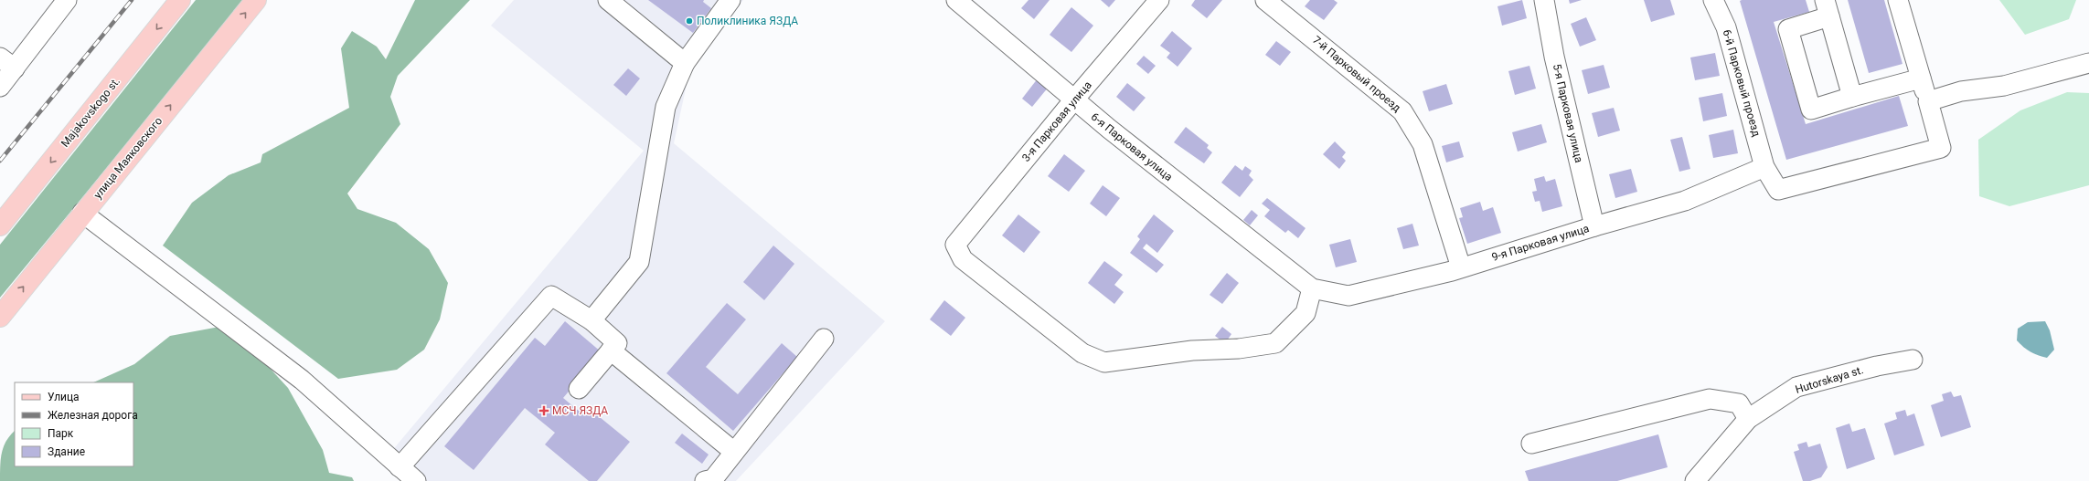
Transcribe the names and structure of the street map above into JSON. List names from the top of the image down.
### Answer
{
  "streets": {
    "main road": ["Majakovskogo st.", "улица Маяковского"],
    "street": [
      "7-й Парковый проезд",
      "6-й Парковый проезд",
      "5-я Парковая улица",
      "3-я Парковая улица",
      "6-я Парковая улица",
      "9-я Парковая улица",
      "Hutorskaya st."
    ]
  },
  "crossings": [
    ["7-й Парковый проезд", "9-я Парковая улица"],
    ["6-й Парковый проезд", "9-я Парковая улица"],
    ["5-я Парковая улица", "9-я Парковая улица"],
    ["3-я Парковая улица", "6-я Парковая улица"],
    ["3-я Парковая улица", "9-я Парковая улица"],
    ["6-я Парковая улица", "9-я Парковая улица"]
  ],
  "one_way": ["Majakovskogo st.", "улица Маяковского"],
  "places": {
    "other": ["Поликлиника ЯЗДА"],
    "health": ["МСЧ ЯЗДА"]
  },
  "legend": [
    "Улица",
    "Железная дорога",
    "Парк",
    "Здание"
  ]
}
